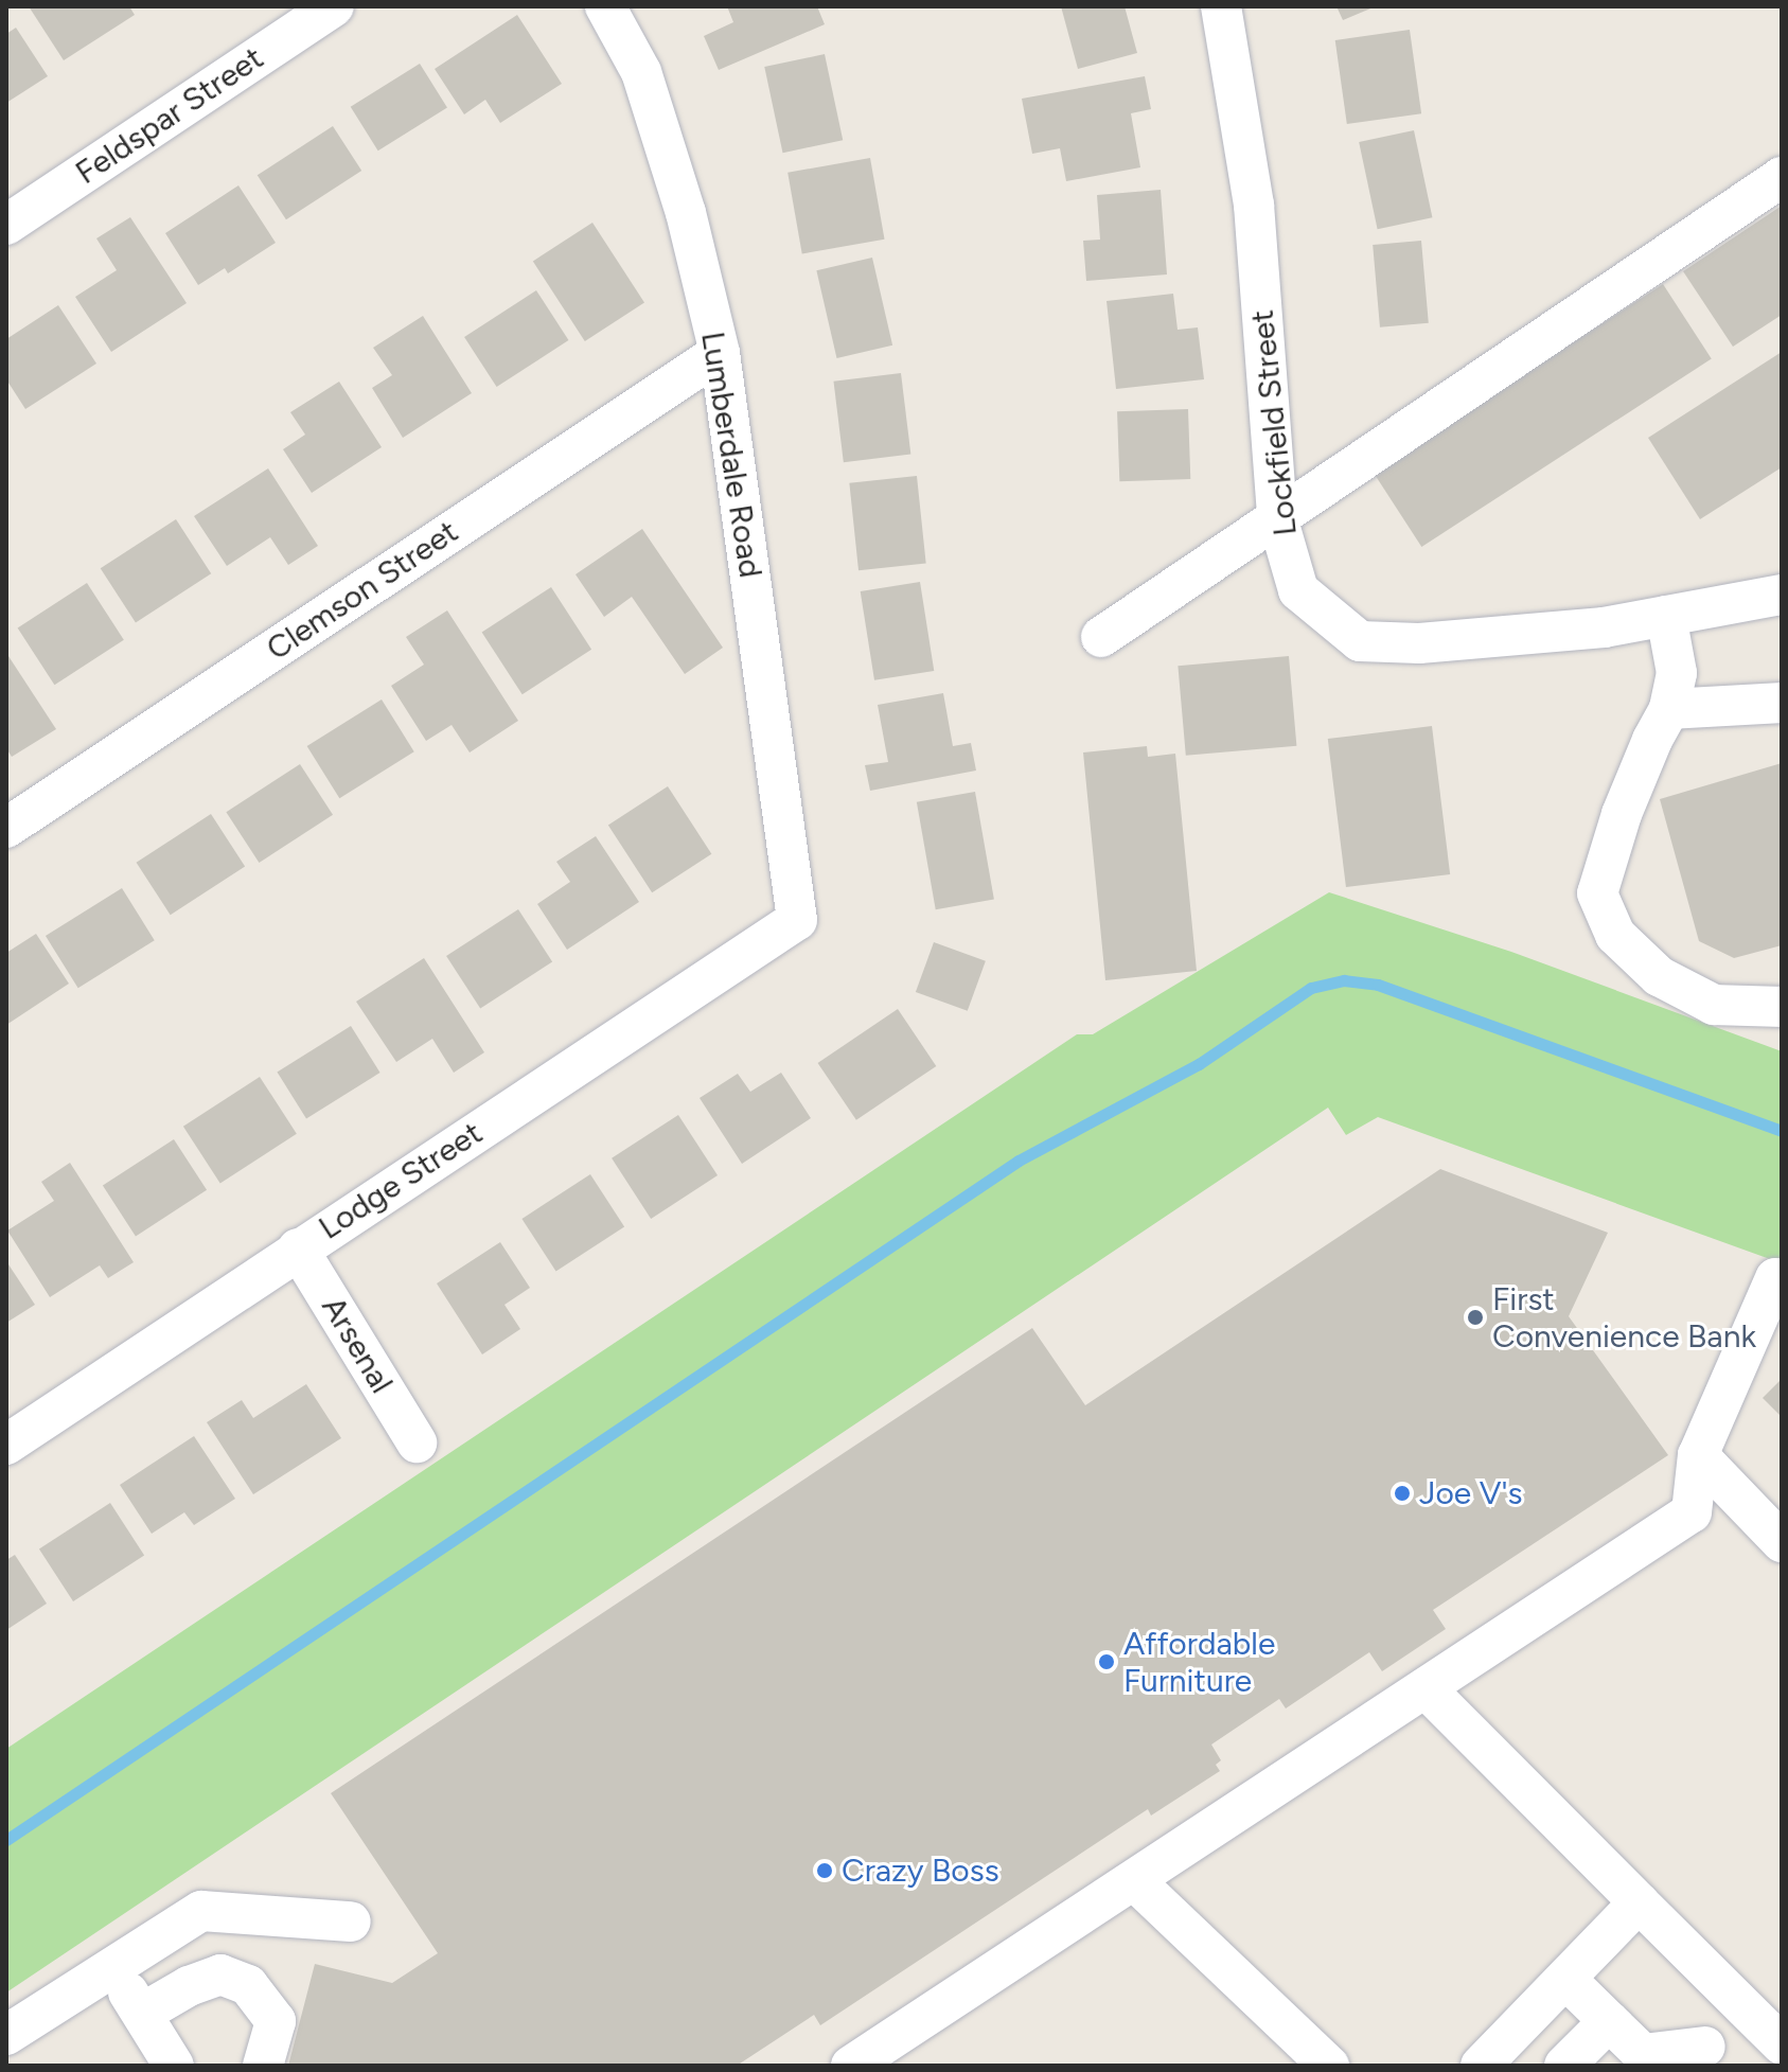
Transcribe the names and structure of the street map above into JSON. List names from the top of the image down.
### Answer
{
  "streets": {
    "street": [
      "Feldspar Street",
      "Lockfield Street",
      "Lumberdale Road",
      "Clemson Street",
      "Lodge Street",
      "Arsenal"
    ]
  },
  "crossings": [
    ["Lumberdale Road", "Clemson Street"],
    ["Lumberdale Road", "Lodge Street"],
    ["Lodge Street", "Arsenal"]
  ],
  "places": [
    "First Convenience Bank",
    "Joe V's",
    "Affordable Furniture",
    "Crazy Boss"
  ]
}
